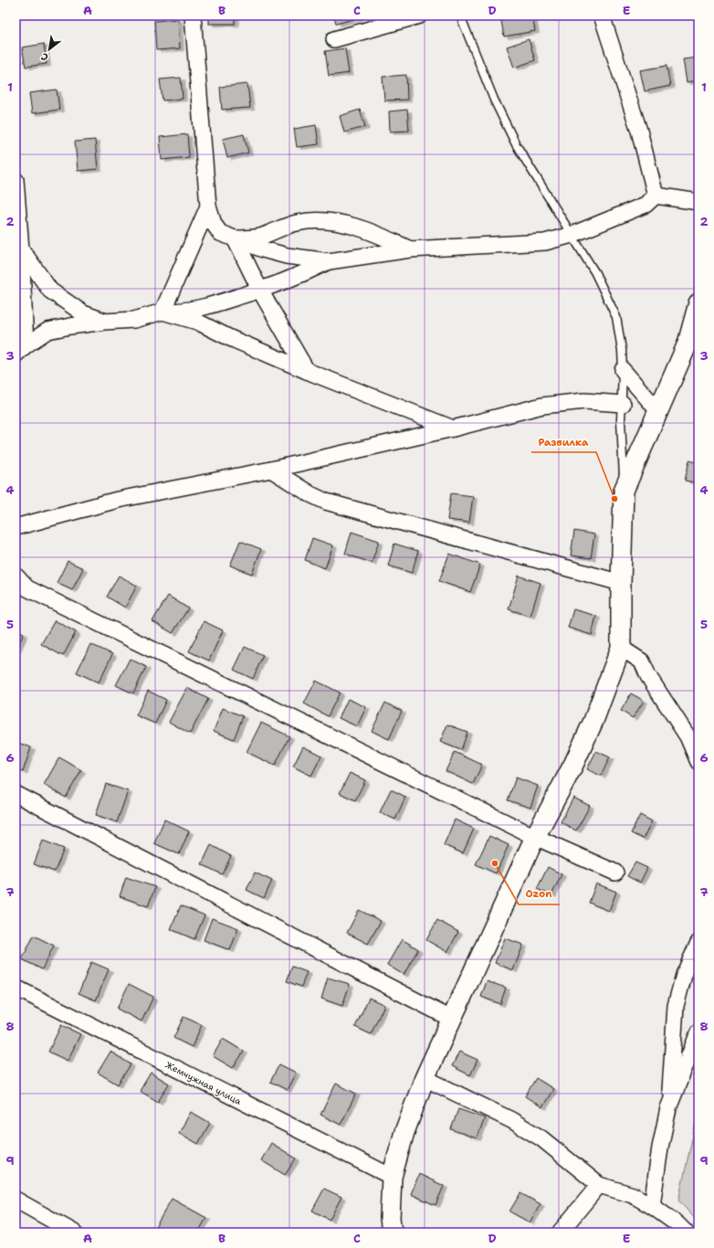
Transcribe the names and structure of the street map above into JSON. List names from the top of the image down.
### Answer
{
  "streets": {
    "street": ["Жемчужная улица"]
  },
  "places": ["Развилка", "Ozon"],
  "north": "bottom left",
  "grid": {
    "columns": [
      "A",
      "B",
      "C",
      "D",
      "E"
    ],
    "rows": [
      "1",
      "2",
      "3",
      "4",
      "5",
      "6",
      "7",
      "8",
      "9"
    ]
  }
}
